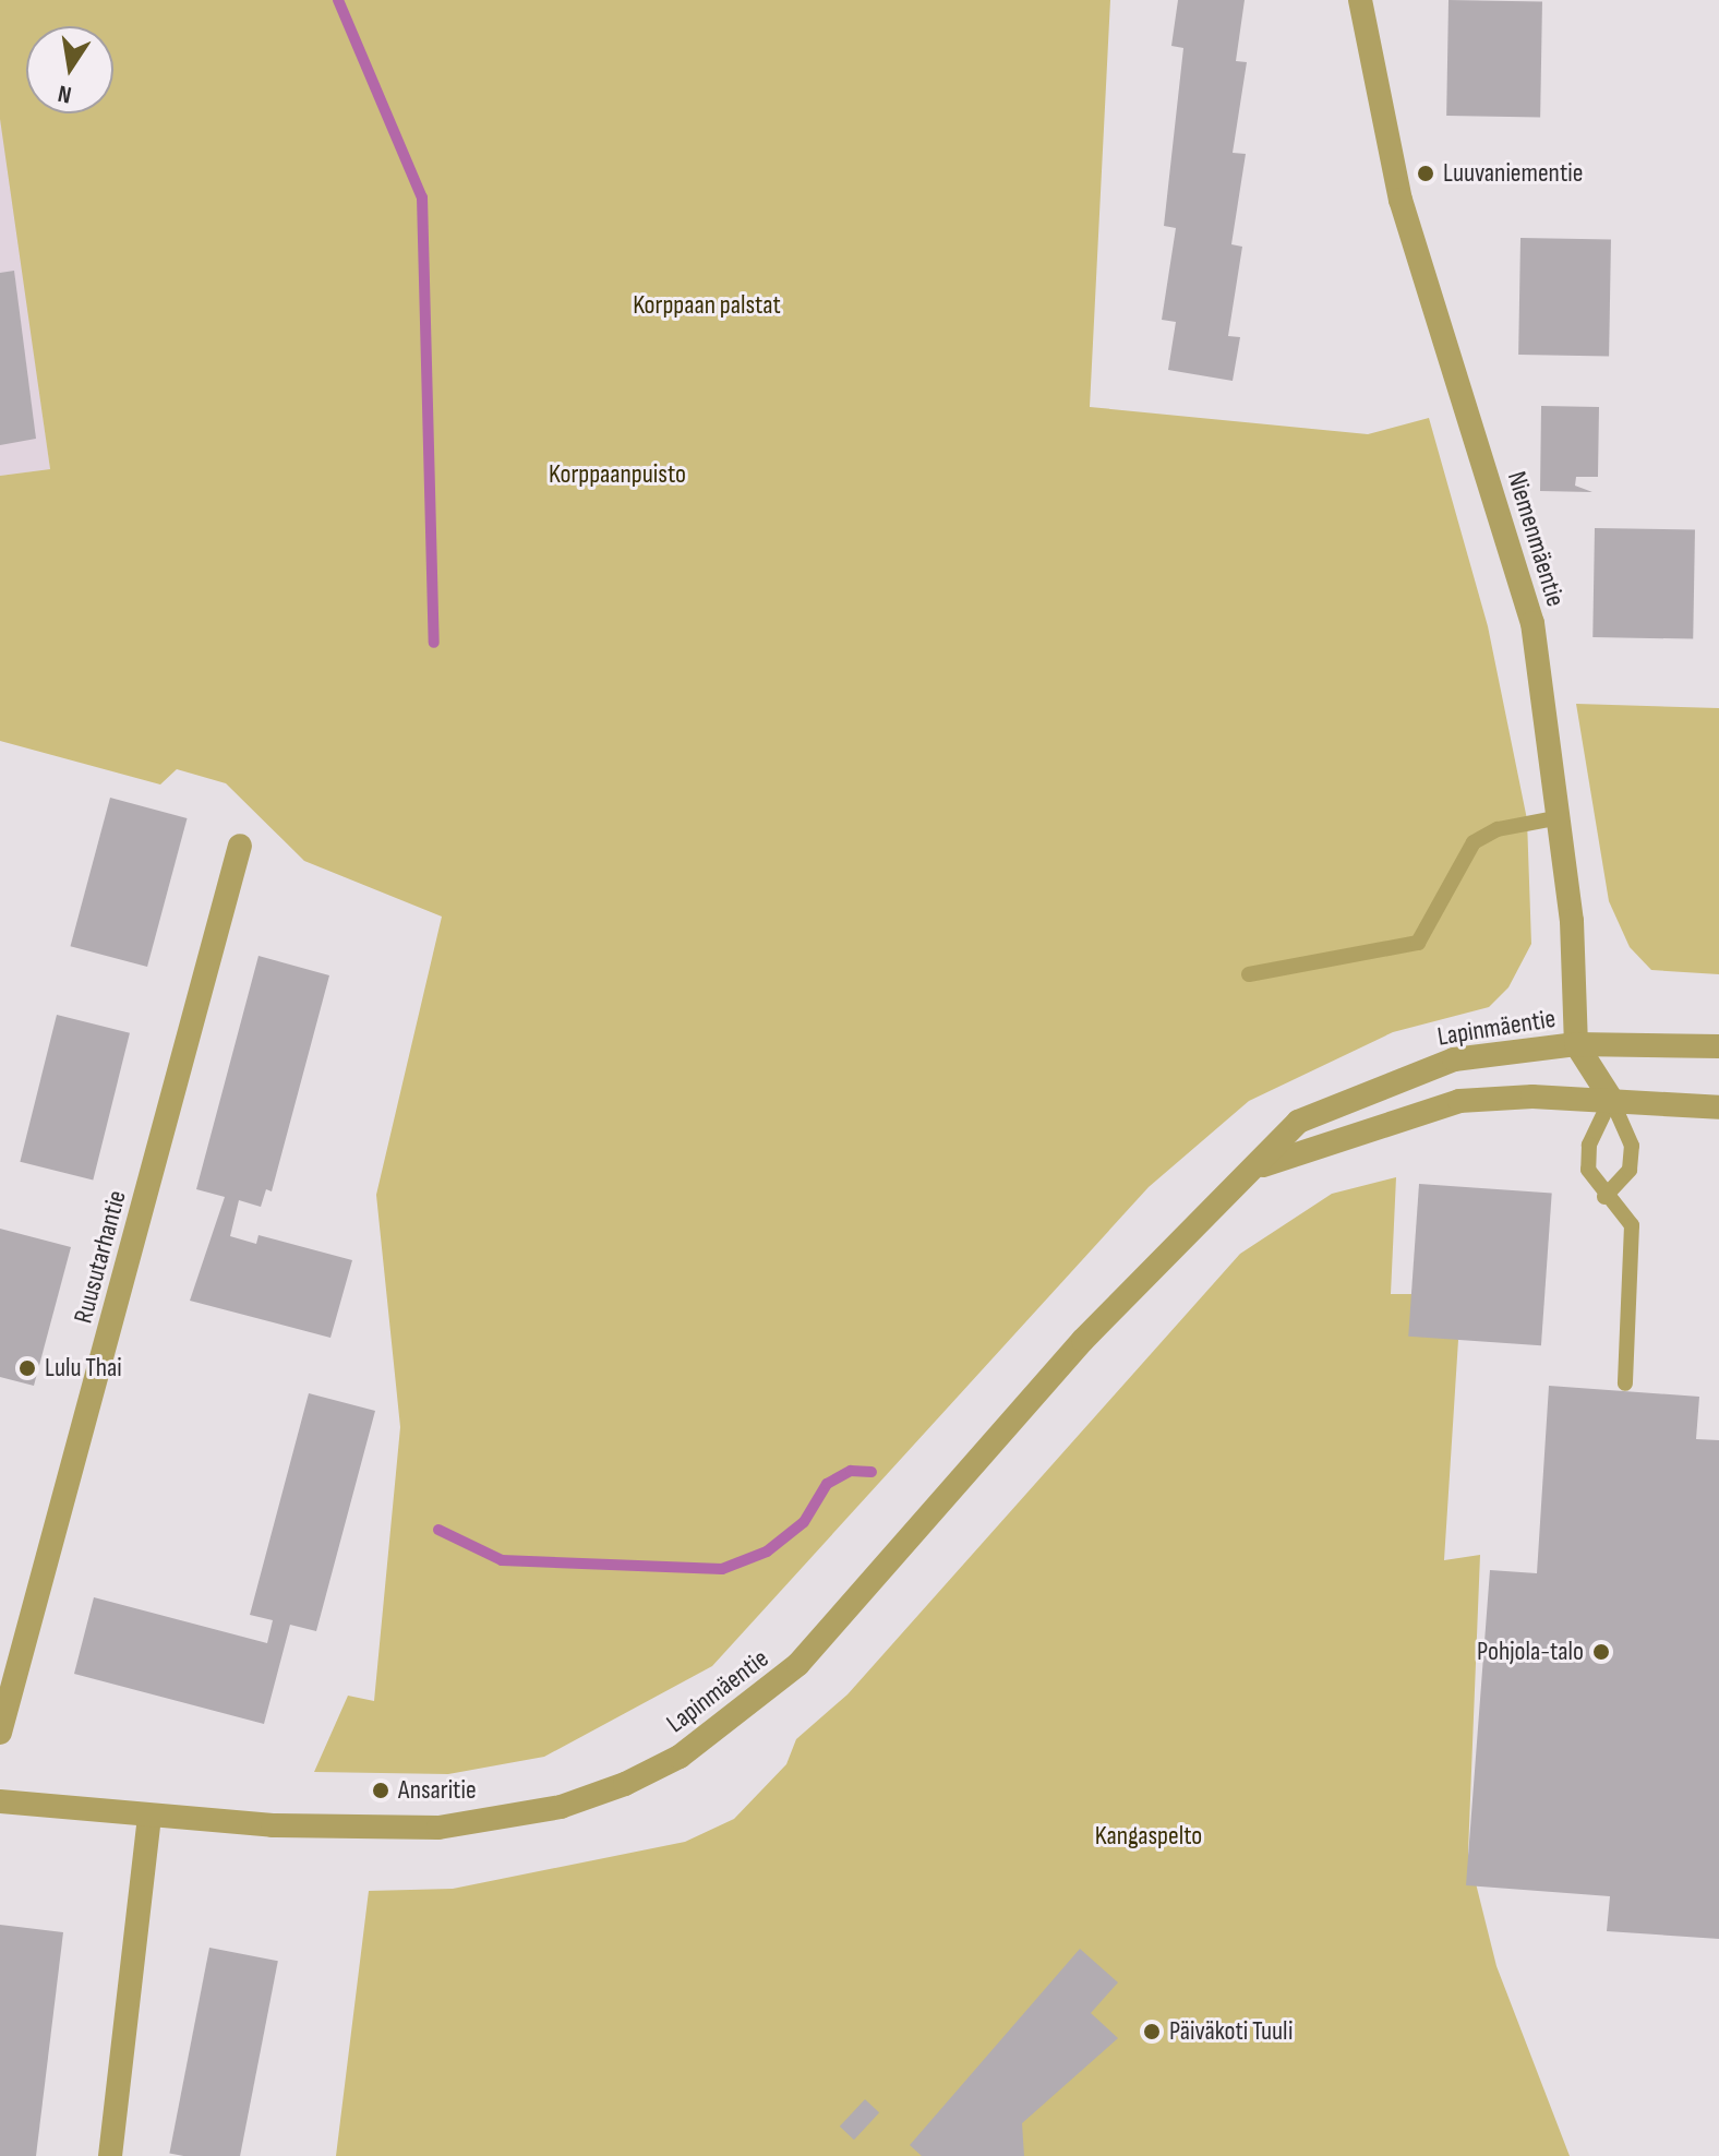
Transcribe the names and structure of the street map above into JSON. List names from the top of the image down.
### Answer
{
  "streets": {
    "street": ["Niemenmäentie", "Lapinmäentie", "Ruusutarhantie"]
  },
  "crossings": [
    ["Niemenmäentie", "Lapinmäentie"]
  ],
  "parks": ["Korppaan palstat", "Korppaanpuisto", "Kangaspelto"],
  "places": [
    "Luuvaniementie",
    "Lulu Thai",
    "Pohjola-talo",
    "Ansaritie",
    "Päiväkoti Tuuli"
  ],
  "north": "bottom"
}
